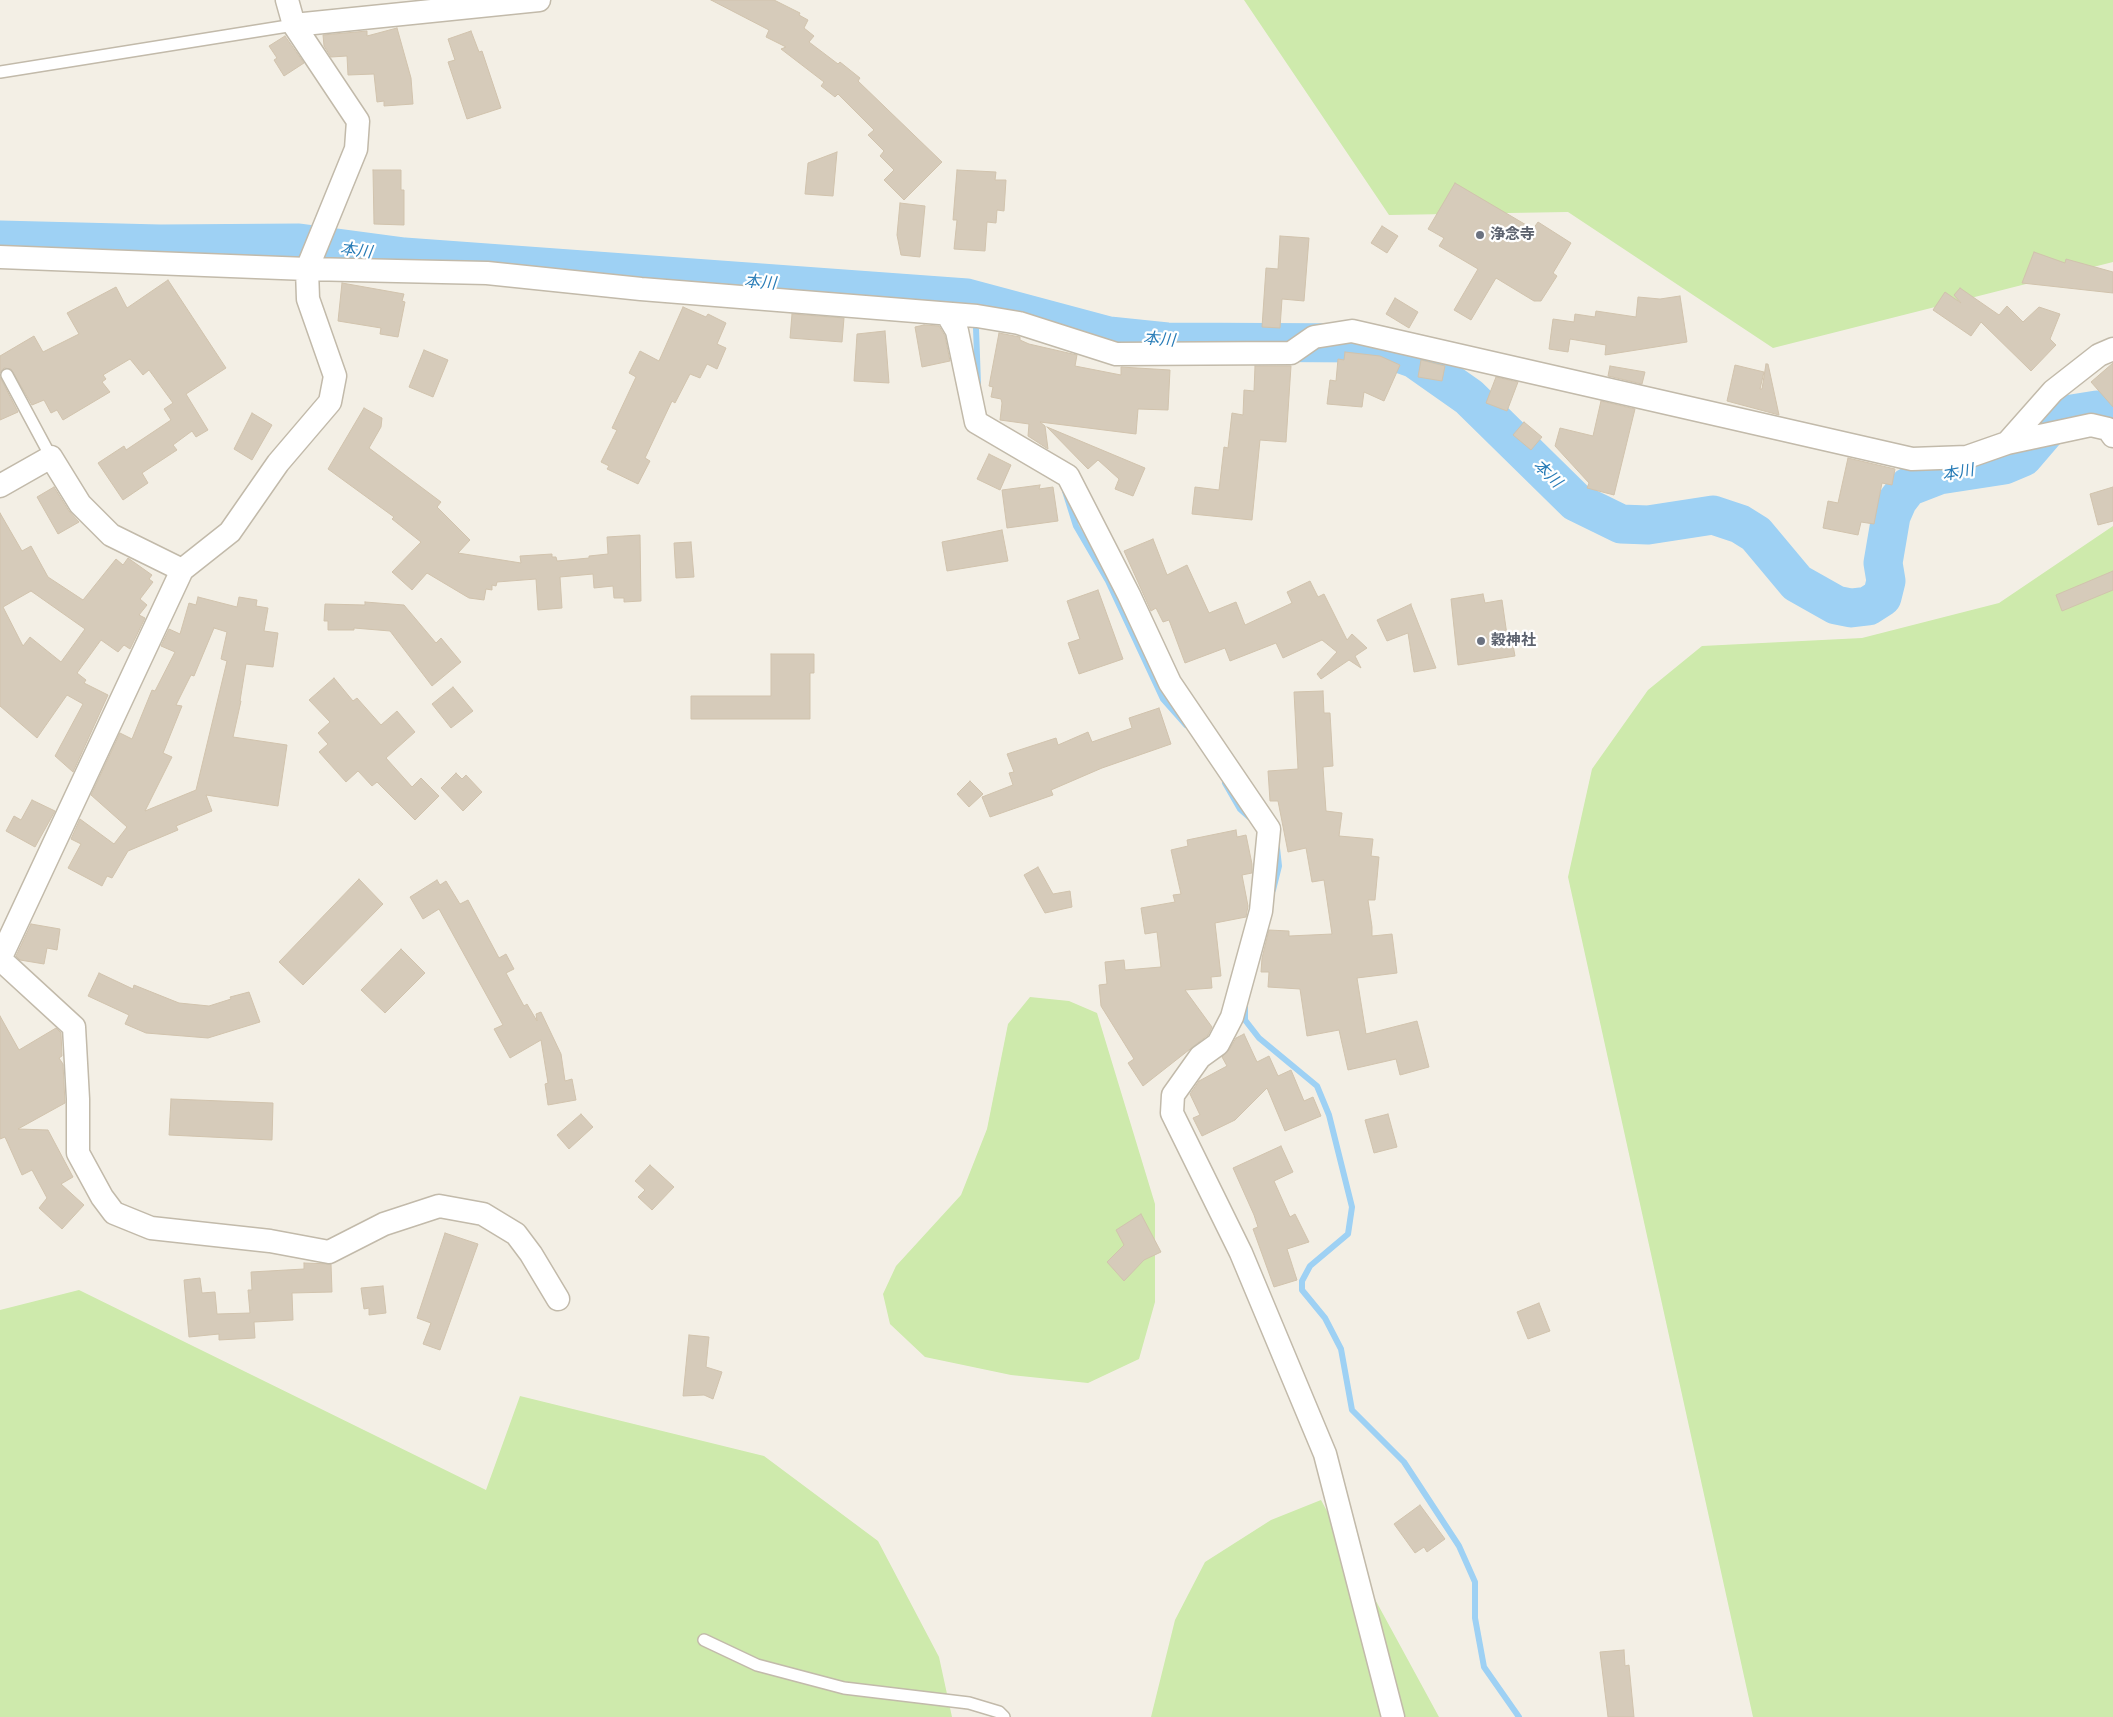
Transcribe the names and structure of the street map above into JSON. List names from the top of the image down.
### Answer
{
  "water": ["本川"],
  "places": ["浄念寺", "穀神社"]
}
